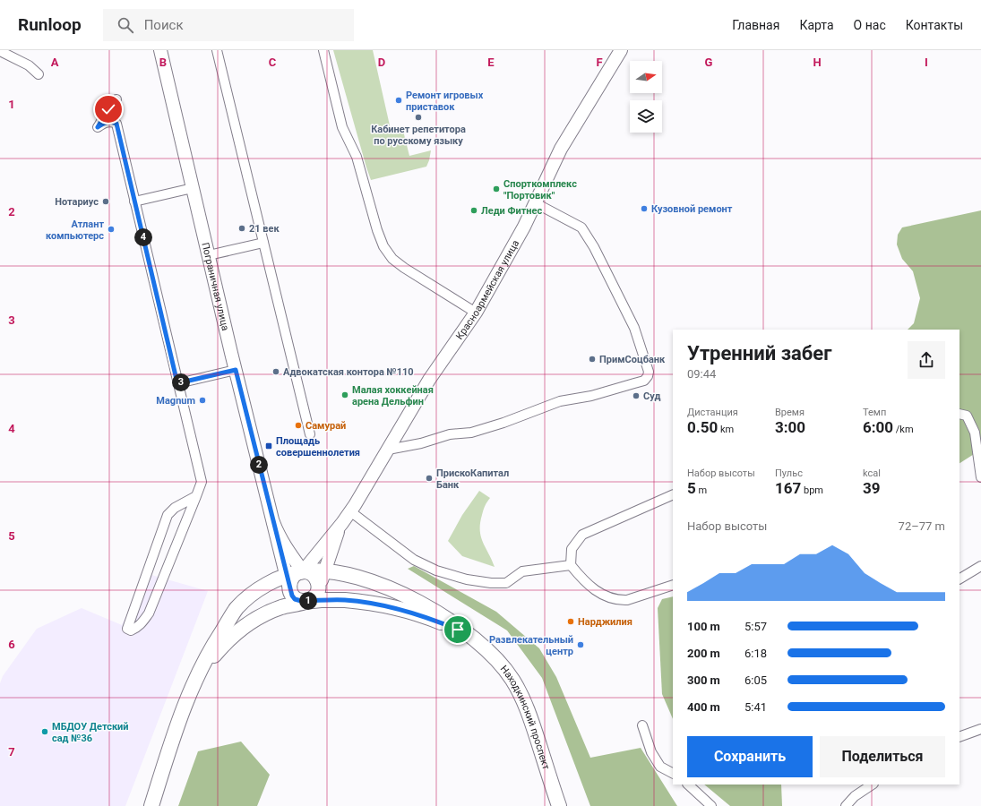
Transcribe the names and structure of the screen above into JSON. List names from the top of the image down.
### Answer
{
  "streets": {
    "main road": ["Пограничная улица", "Красноармейская улица", "Находкинский проспект"]
  },
  "crossings": [
    ["Пограничная улица", "Красноармейская улица"]
  ],
  "places": {
    "other": [
      "Ремонт игровых приставок",
      "Кабинет репетитора по русскому языку",
      "Спорткомплекс \"Портовик\"",
      "Нотариус",
      "Кузовной ремонт",
      "Леди Фитнес",
      "21 век",
      "Атлант компьютерс",
      "ПримСоцбанк",
      "Адвокатская контора №110",
      "Малая хоккейная арена Дельфин",
      "Суд",
      "Magnum",
      "Самурай",
      "ПрискоКапитал Банк",
      "Нарджилия",
      "Развлекательный центр",
      "МБДОУ Детский сад №36"
    ],
    "transit": ["Площадь совершеннолетия"]
  },
  "north": "right",
  "page": {
    "header": "Runloop",
    "search": "Поиск",
    "nav": [
      "Главная",
      "Карта",
      "О нас",
      "Контакты"
    ],
    "pins": [
      "4",
      "3",
      "2",
      "1"
    ],
    "heading": ["Утренний забег", "09:44"],
    "stats": [
      ["Дистанция", "0.50 km"],
      ["Время", "3:00"],
      ["Темп", "6:00 /km"],
      ["Набор высоты", "5 m"],
      ["Пульс", "167 bpm"],
      ["kcal", "39"]
    ],
    "chart": ["Набор высоты", "72–77 m"],
    "list": [
      {
        "name": "100 m",
        "note": "5:57"
      },
      {
        "name": "200 m",
        "note": "6:18"
      },
      {
        "name": "300 m",
        "note": "6:05"
      },
      {
        "name": "400 m",
        "note": "5:41"
      }
    ],
    "buttons": ["Сохранить", "Поделиться"]
  },
  "grid": {
    "columns": [
      "A",
      "B",
      "C",
      "D",
      "E",
      "F",
      "G",
      "H",
      "I"
    ],
    "rows": [
      "1",
      "2",
      "3",
      "4",
      "5",
      "6",
      "7"
    ]
  }
}
